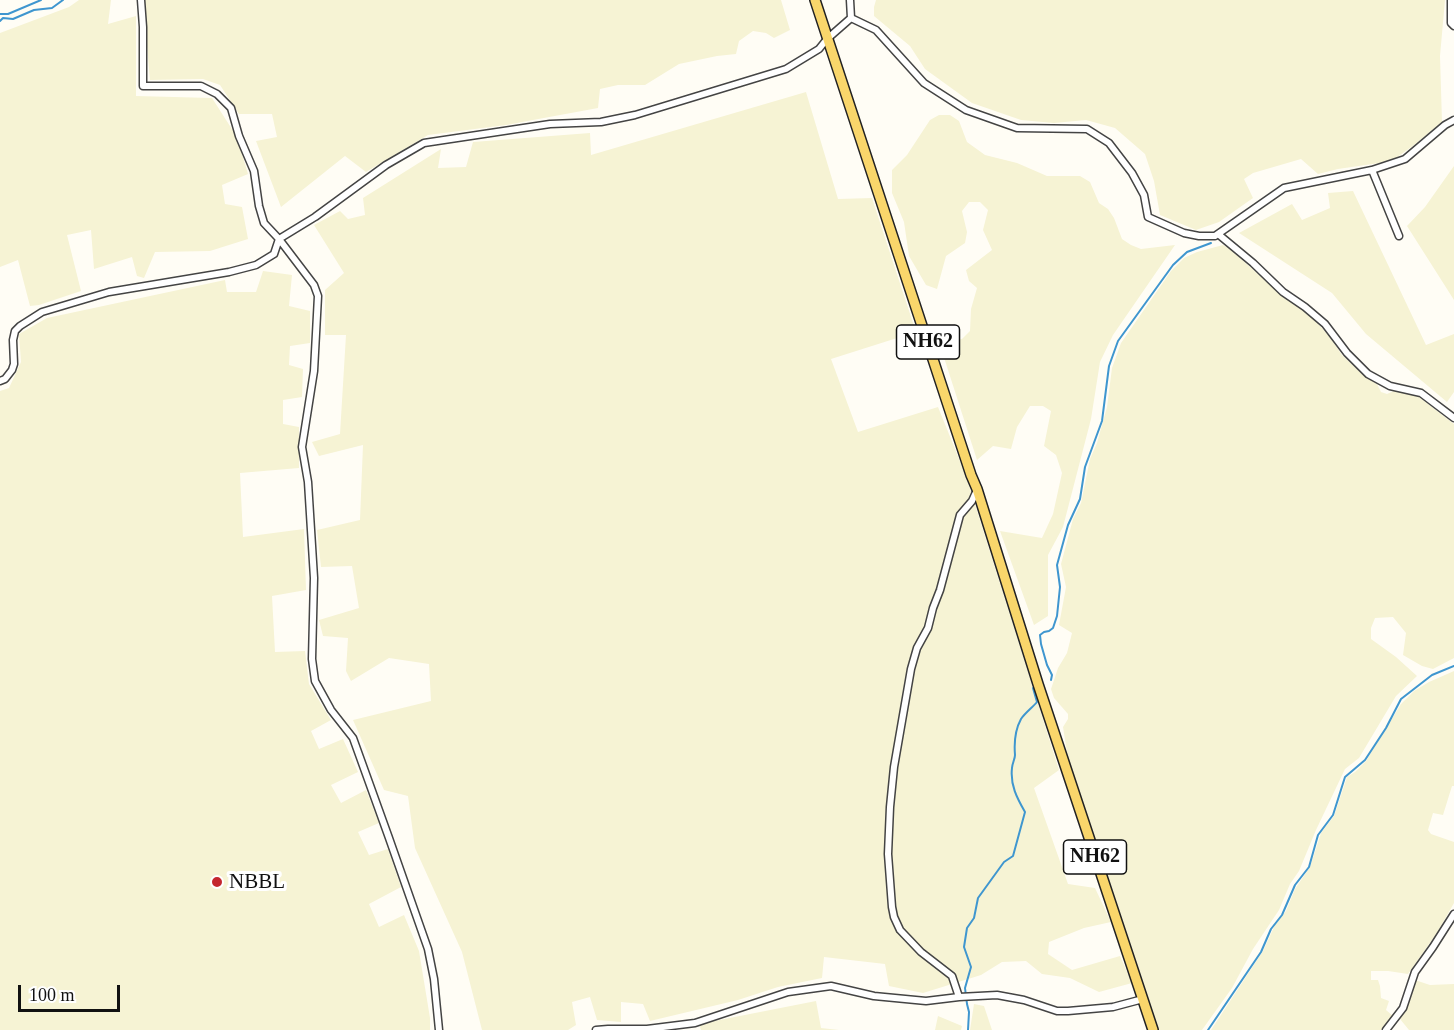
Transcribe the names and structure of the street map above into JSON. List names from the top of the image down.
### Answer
{
  "streets": {
    "main road": ["NH62"]
  },
  "places": ["NBBL"],
  "scale_bar": "100 m"
}
